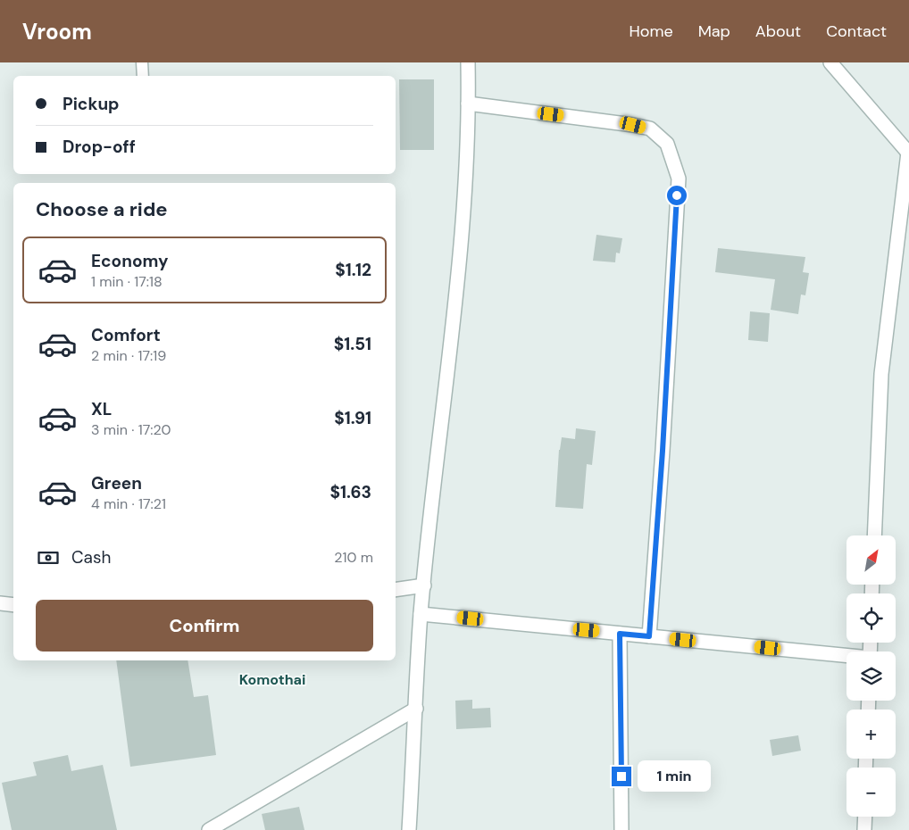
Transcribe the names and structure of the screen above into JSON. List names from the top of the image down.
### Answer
{
  "districts": ["Komothai"],
  "north": "top right",
  "page": {
    "header": "Vroom",
    "nav": [
      "Home",
      "Map",
      "About",
      "Contact"
    ],
    "banner": ["Pickup", "Drop-off"],
    "heading": "Choose a ride",
    "list": [
      {
        "name": "Economy",
        "note": "1 min · 17:18",
        "value": "$1.12"
      },
      {
        "name": "Comfort",
        "note": "2 min · 17:19",
        "value": "$1.51"
      },
      {
        "name": "XL",
        "note": "3 min · 17:20",
        "value": "$1.91"
      },
      {
        "name": "Green",
        "note": "4 min · 17:21",
        "value": "$1.63"
      }
    ],
    "pay": ["Cash", "210 m"],
    "map_buttons": ["+", "−"],
    "buttons": "Confirm",
    "bubble": "1 min"
  }
}
